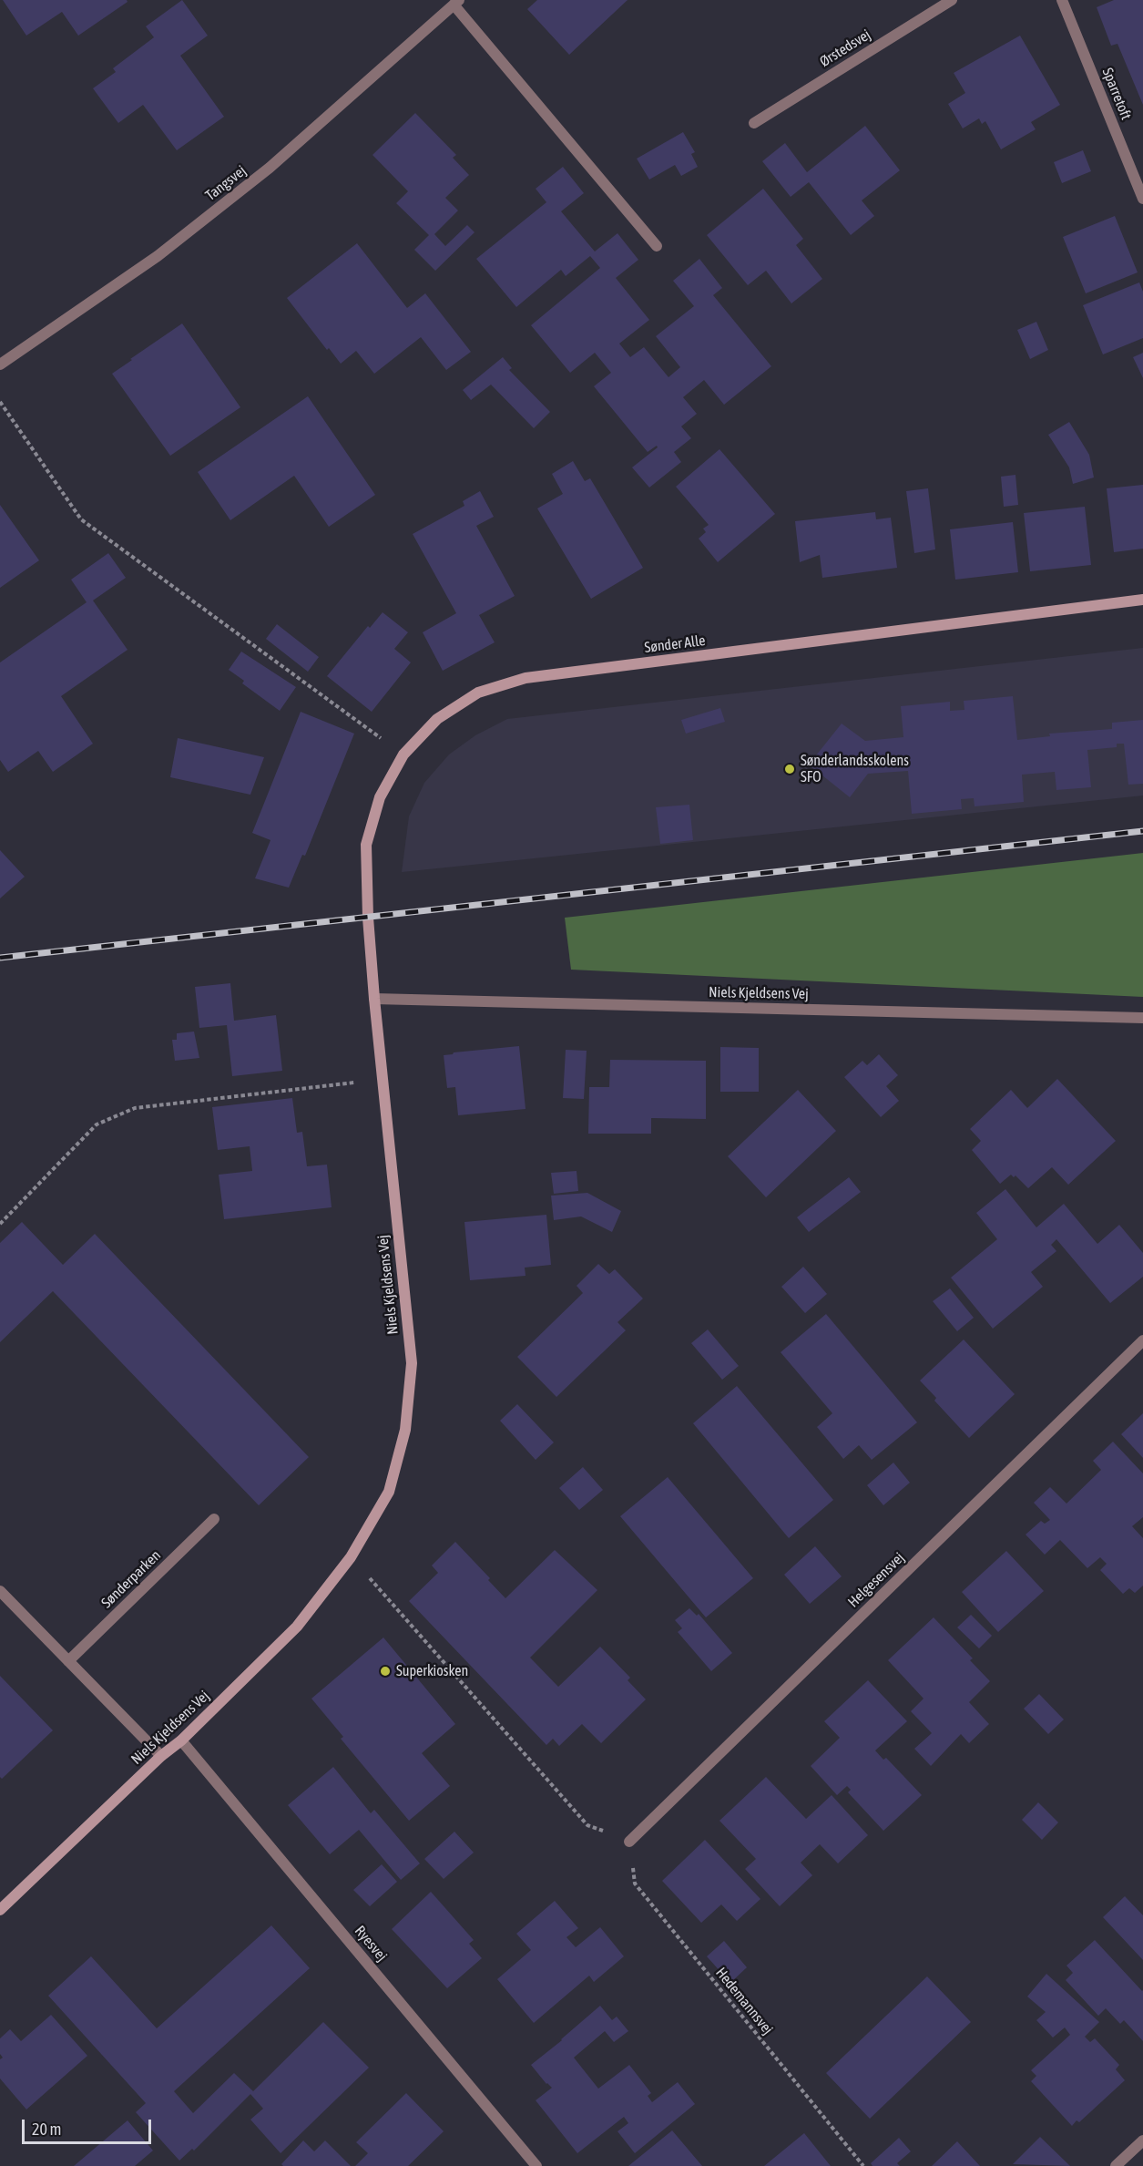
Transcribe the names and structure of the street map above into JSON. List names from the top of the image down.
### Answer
{
  "streets": {
    "street": [
      "Ørstedsvej",
      "Sparretoft",
      "Tangsvej",
      "Sønder Alle",
      "Niels Kjeldsens Vej",
      "Sønderparken",
      "Helgesensvej",
      "Ryesvej"
    ],
    "path": ["Hedemannsvej"]
  },
  "crossings": [
    ["Sønder Alle", "Niels Kjeldsens Vej"],
    ["Niels Kjeldsens Vej", "Ryesvej"],
    ["Helgesensvej", "Hedemannsvej"]
  ],
  "places": ["Sønderlandsskolens SFO", "Superkiosken"],
  "scale_bar": "20 m"
}
